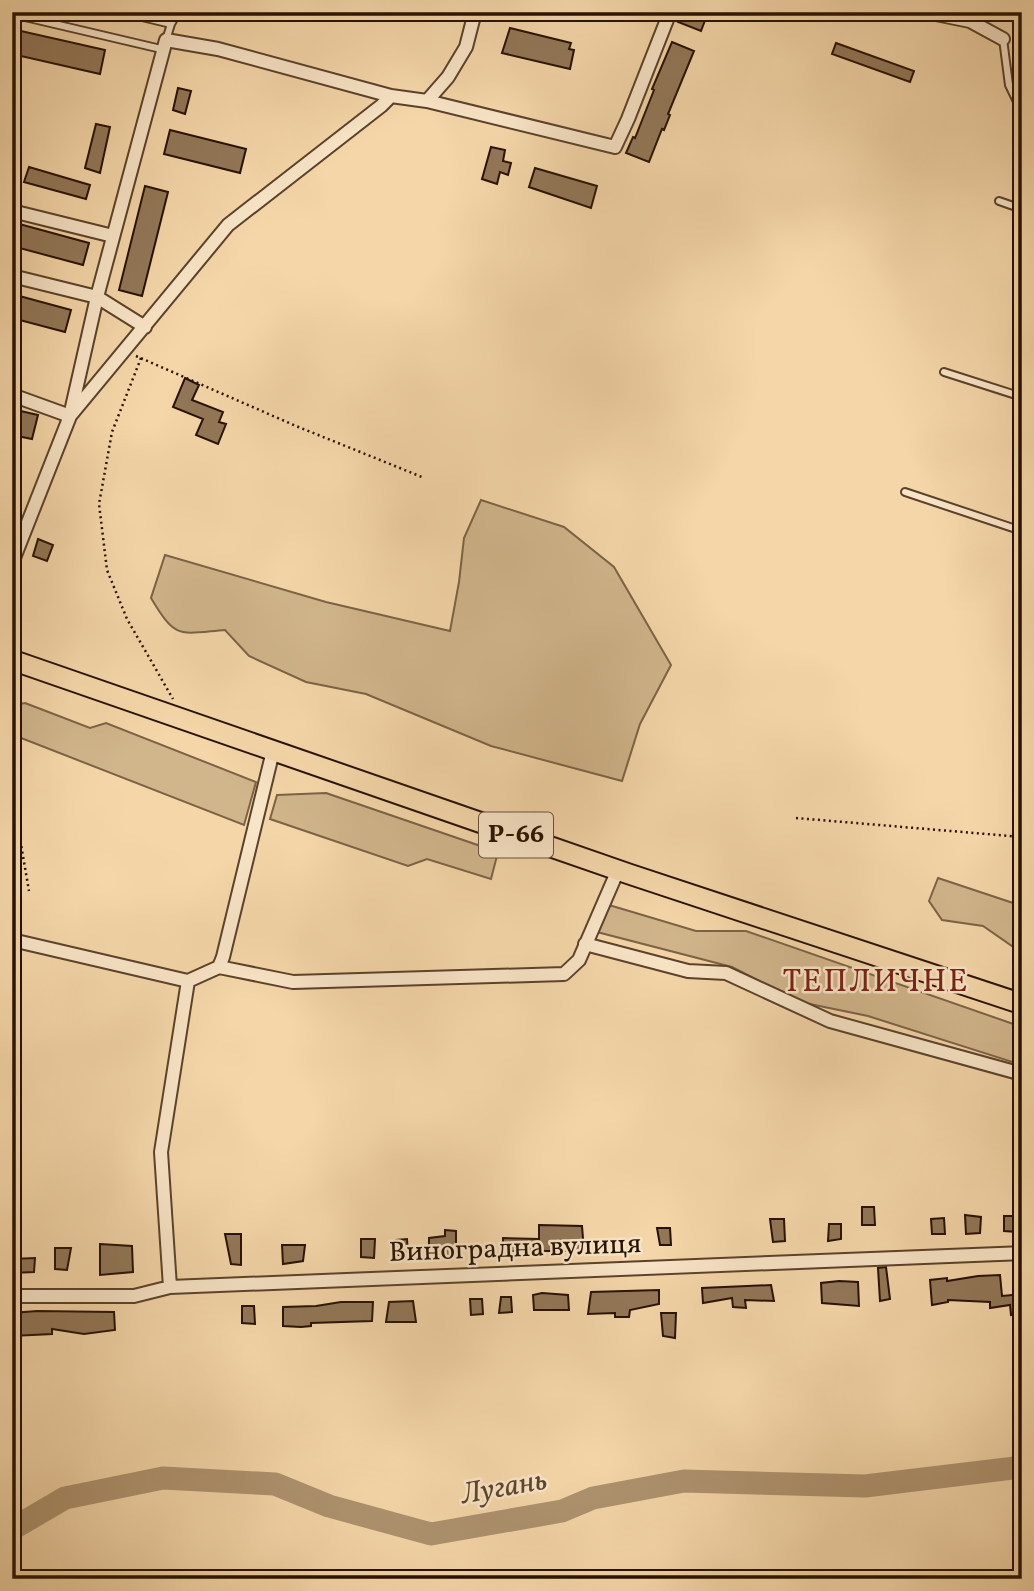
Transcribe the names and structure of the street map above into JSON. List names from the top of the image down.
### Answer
{
  "streets": {
    "main road": ["Р-66"],
    "street": ["Виноградна вулиця"]
  },
  "districts": ["ТЕПЛИЧНЕ"],
  "water": ["Лугань"]
}
